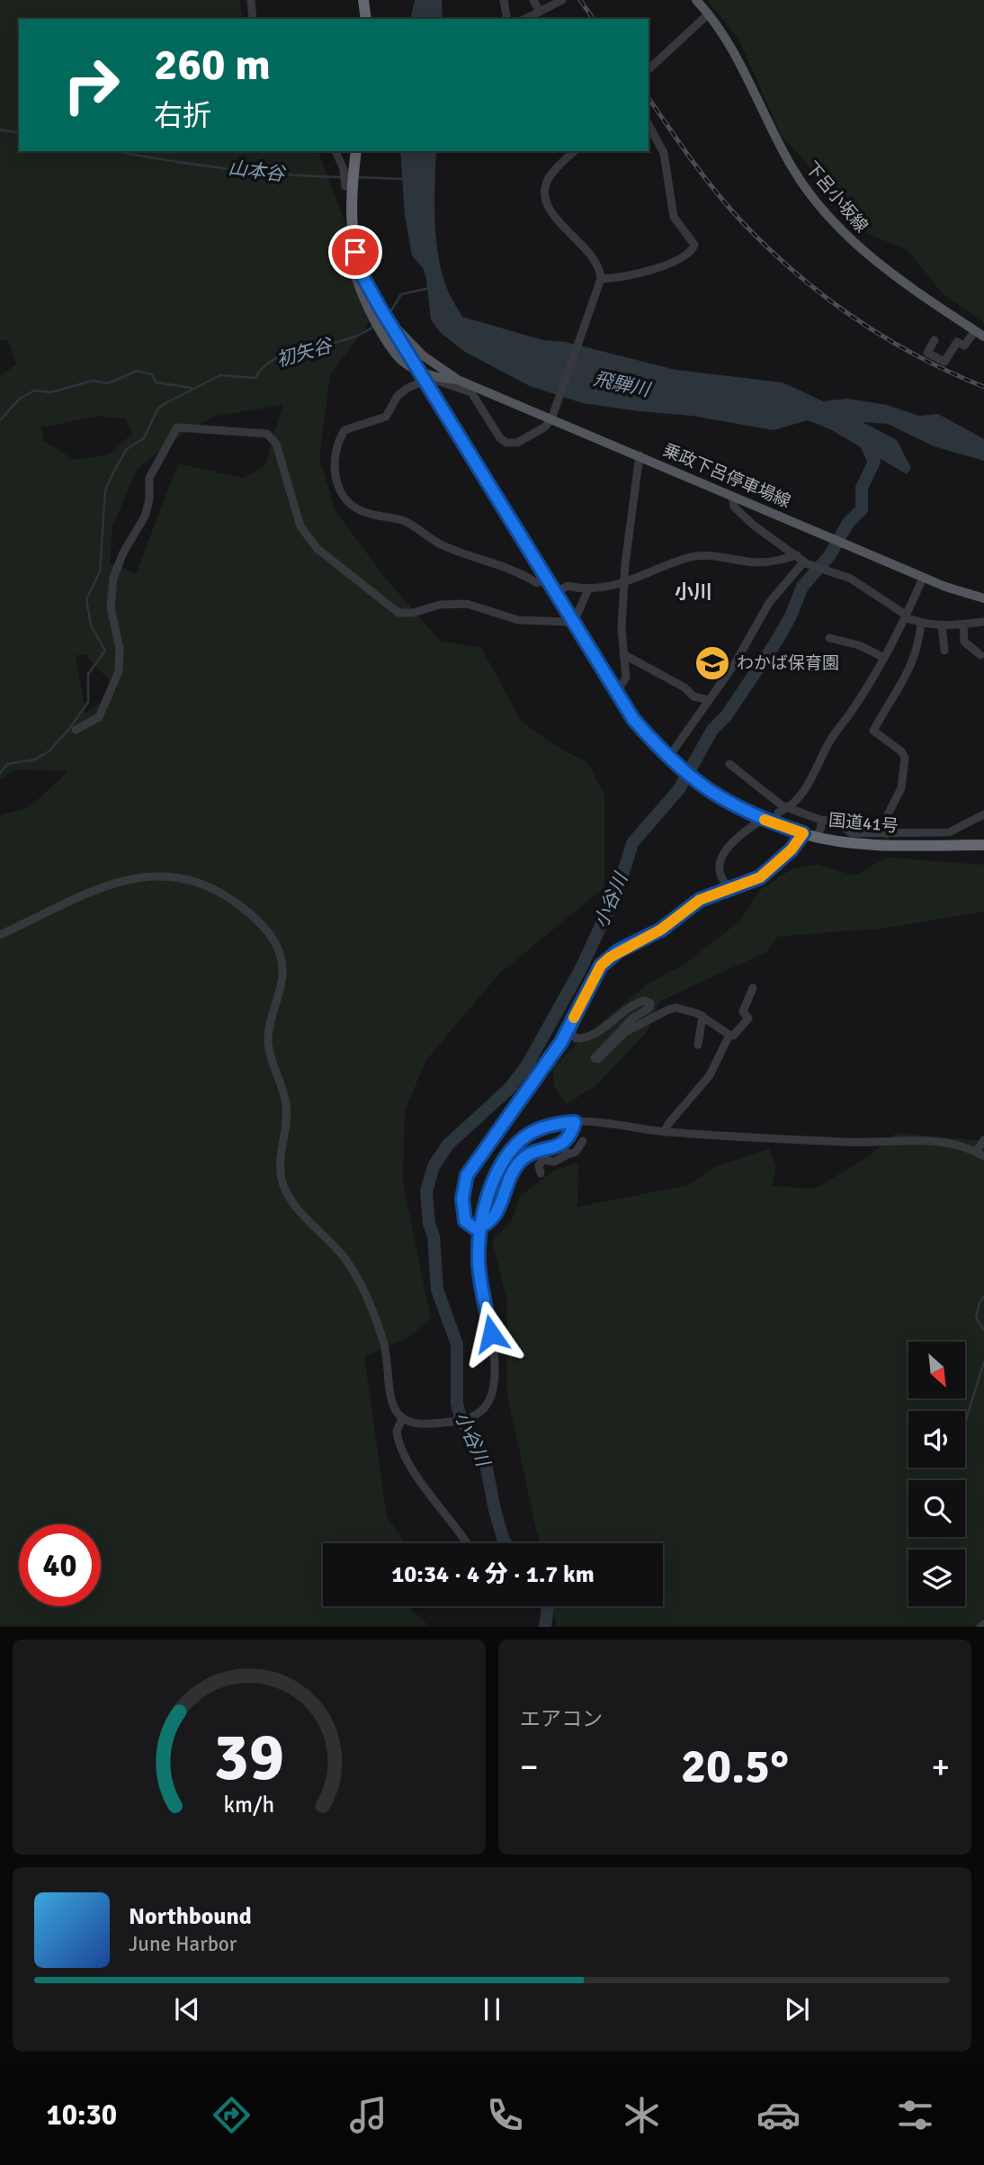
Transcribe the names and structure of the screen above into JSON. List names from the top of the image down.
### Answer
{
  "streets": {
    "highway": ["国道41号"],
    "main road": ["下呂小坂線", "乗政下呂停車場線"]
  },
  "districts": ["小川"],
  "water": [
    "山本谷",
    "初矢谷",
    "飛騨川",
    "小谷川"
  ],
  "places": {
    "school or university": ["わかば保育園"]
  },
  "north": "bottom right",
  "page": {
    "turn": ["260 m", "右折"],
    "limit": "40",
    "trip": "10:34 · 4 分 · 1.7 km",
    "tile": "エアコン",
    "heat": ["−", "20.5°", "+"],
    "song": ["Northbound", "June Harbor"],
    "tabs": "10:30",
    "gauge": ["39", "km/h"]
  }
}
